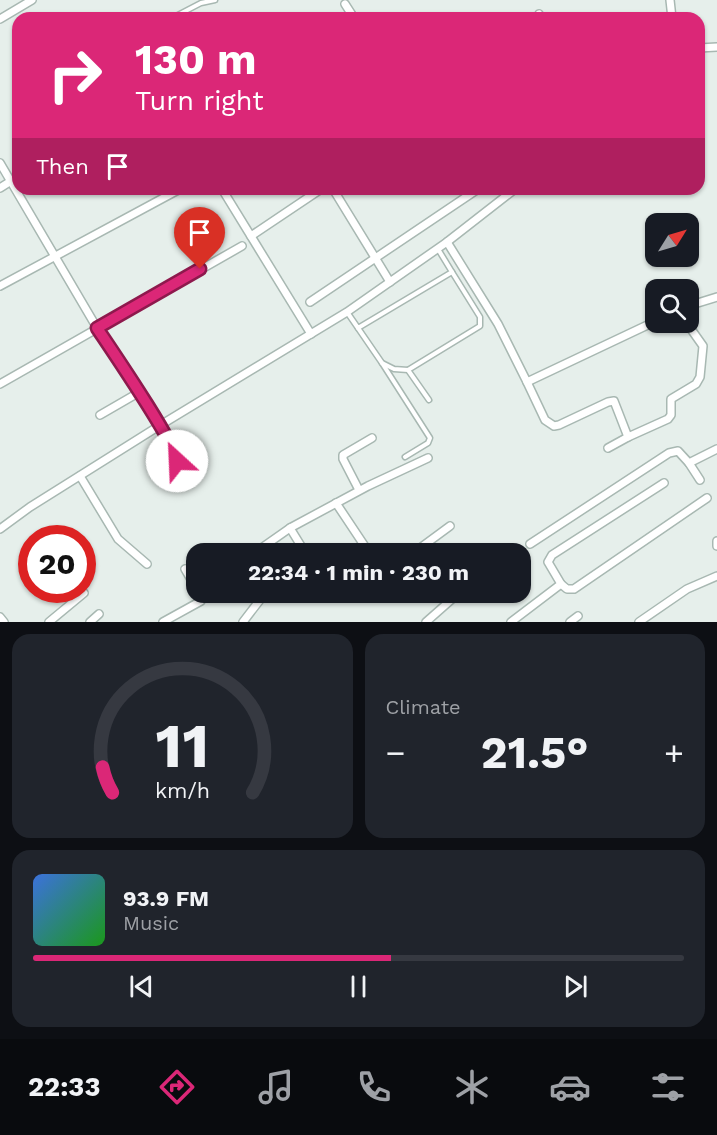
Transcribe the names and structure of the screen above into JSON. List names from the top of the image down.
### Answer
{
  "north": "top right",
  "page": {
    "turn": ["130 m", "Turn right"],
    "then": "Then",
    "limit": "20",
    "trip": "22:34 · 1 min · 230 m",
    "tile": "Climate",
    "heat": ["−", "21.5°", "+"],
    "song": ["93.9 FM", "Music"],
    "tabs": "22:33",
    "gauge": ["11", "km/h"]
  }
}
